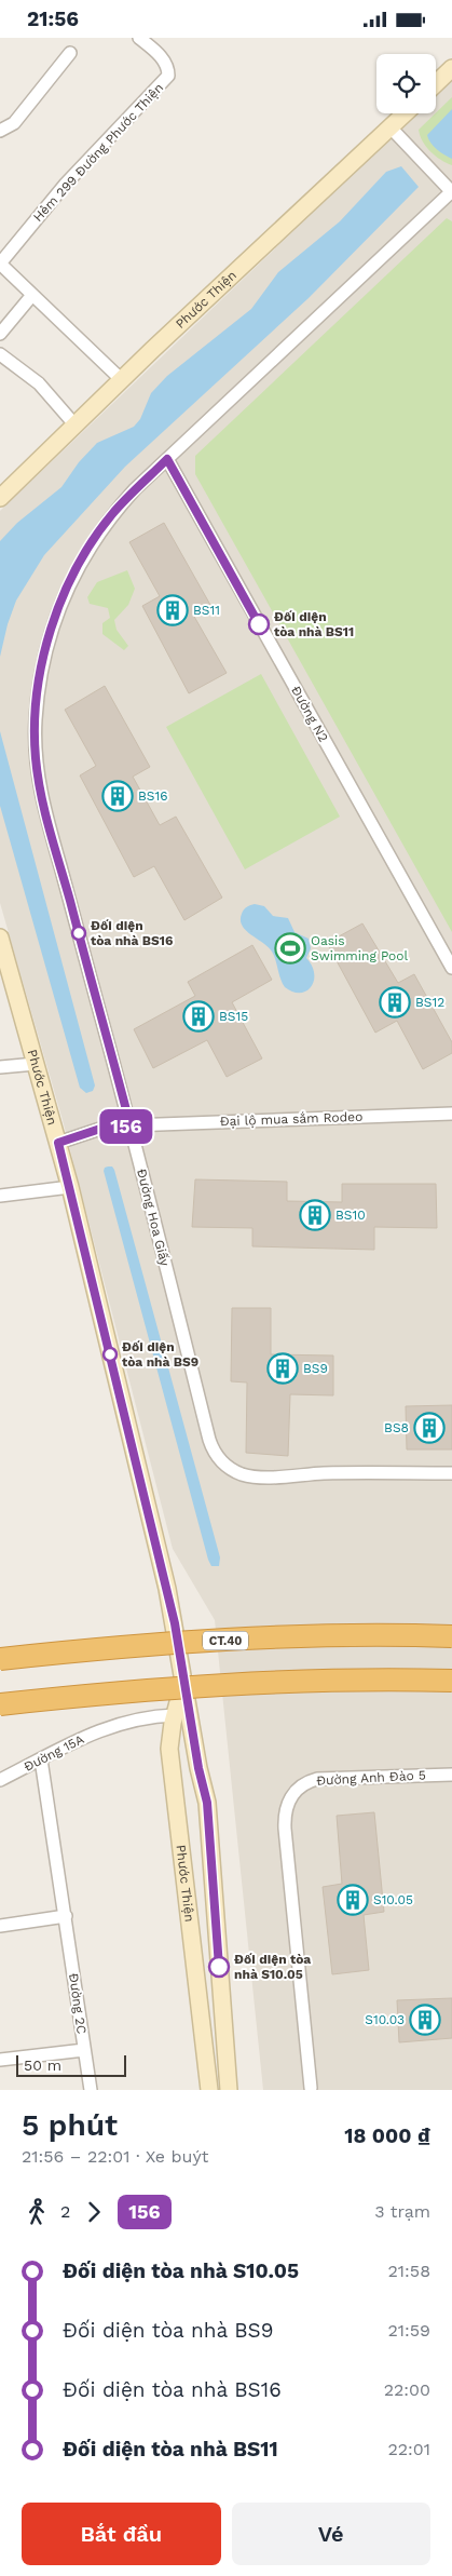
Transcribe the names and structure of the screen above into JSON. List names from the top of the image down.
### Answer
{
  "streets": {
    "highway": ["CT.40"],
    "street": [
      "Hẻm 299 Đường Phước Thiện",
      "Phước Thiện",
      "Đường N2",
      "Đại lộ mua sắm Rodeo",
      "Đường Hoa Giấy",
      "Đường 15A",
      "Đường Anh Đào 5",
      "Đường 2C"
    ]
  },
  "crossings": [
    ["Hẻm 299 Đường Phước Thiện", "Phước Thiện"],
    ["Phước Thiện", "Đại lộ mua sắm Rodeo"],
    ["Phước Thiện", "Đường 15A"],
    ["Đường N2", "Đường Hoa Giấy"],
    ["Đại lộ mua sắm Rodeo", "Đường Hoa Giấy"],
    ["Đường 15A", "Đường 2C"]
  ],
  "places": {
    "building": [
      "BS11",
      "BS16",
      "BS12",
      "BS15",
      "BS10",
      "BS9",
      "BS8",
      "S10.05",
      "S10.03"
    ],
    "other": [
      "Đối diện tòa nhà BS11",
      "Đối diện tòa nhà BS16",
      "Đối diện tòa nhà BS9",
      "Đối diện tòa nhà S10.05"
    ],
    "sports": ["Oasis Swimming Pool"]
  },
  "lines": ["bus line 156"],
  "scale_bar": "50 m",
  "page": {
    "status": "21:56",
    "on_map": "156",
    "scale": "50 m",
    "heading": ["5 phút", "21:56 – 22:01 · Xe buýt", "18 000 ₫"],
    "legs": ["2", "156", "3 trạm"],
    "list": [
      {
        "name": "Đối diện tòa nhà S10.05",
        "value": "21:58"
      },
      {
        "name": "Đối diện tòa nhà BS9",
        "value": "21:59"
      },
      {
        "name": "Đối diện tòa nhà BS16",
        "value": "22:00"
      },
      {
        "name": "Đối diện tòa nhà BS11",
        "value": "22:01"
      }
    ],
    "buttons": ["Bắt đầu", "Vé"]
  }
}
